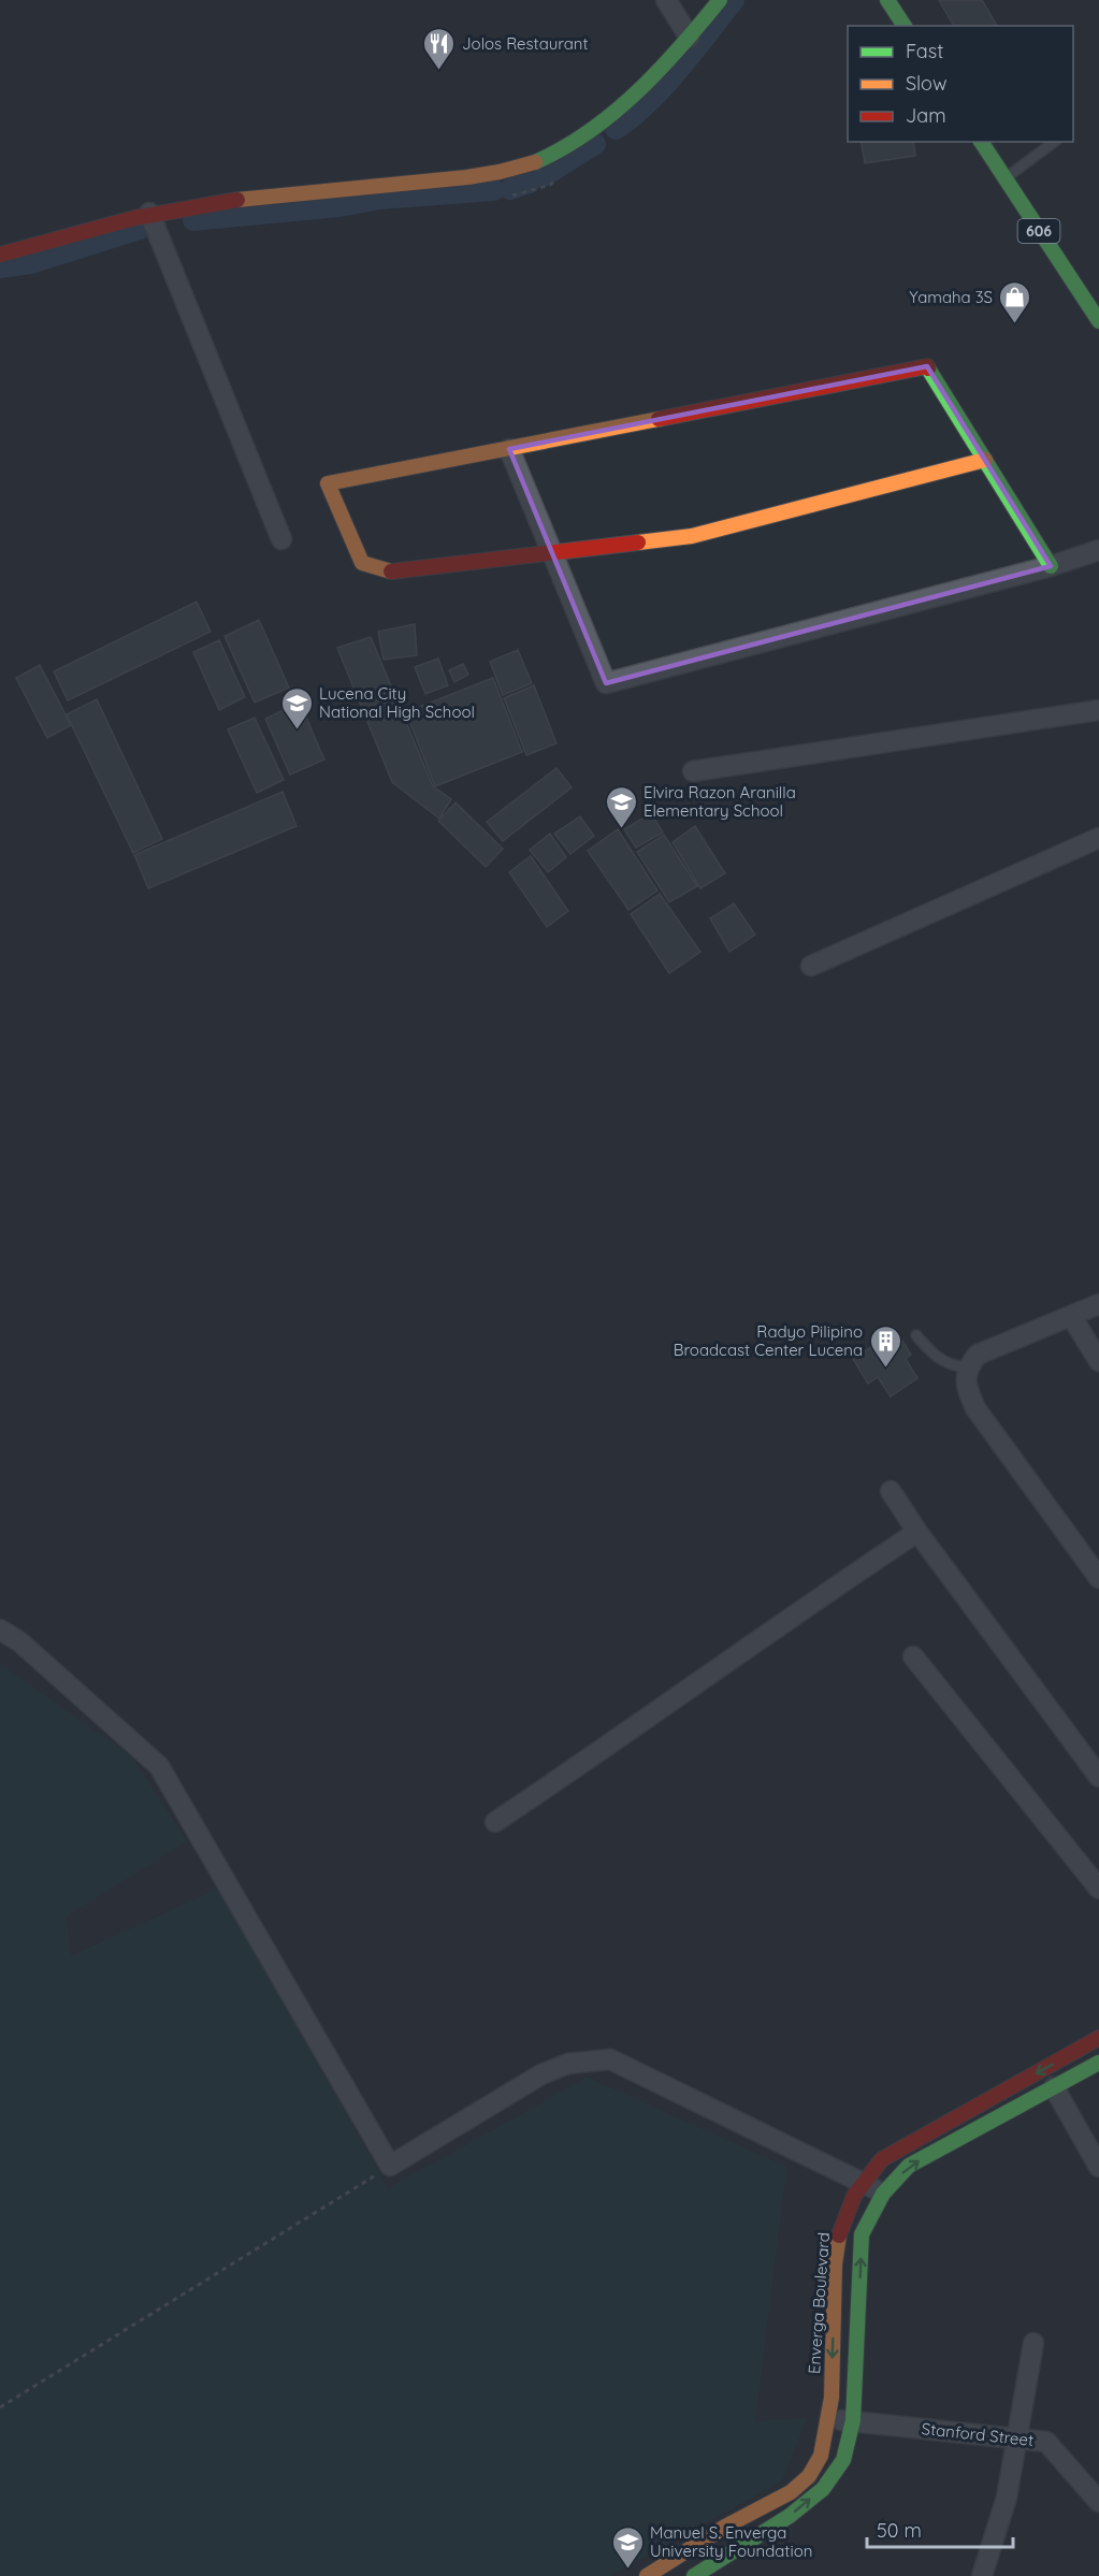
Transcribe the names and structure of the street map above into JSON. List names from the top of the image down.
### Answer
{
  "streets": {
    "street": ["606", "Enverga Boulevard", "Stanford Street"]
  },
  "crossings": [
    ["Enverga Boulevard", "Stanford Street"]
  ],
  "places": {
    "restaurant": ["Jolos Restaurant"],
    "shop": ["Yamaha 3S"],
    "school or university": ["Lucena City National High School", "Elvira Razon Aranilla Elementary School", "Manuel S. Enverga University Foundation"],
    "building": ["Radyo Pilipino Broadcast Center Lucena"]
  },
  "legend": ["Fast", "Slow", "Jam"],
  "scale_bar": "50 m"
}
